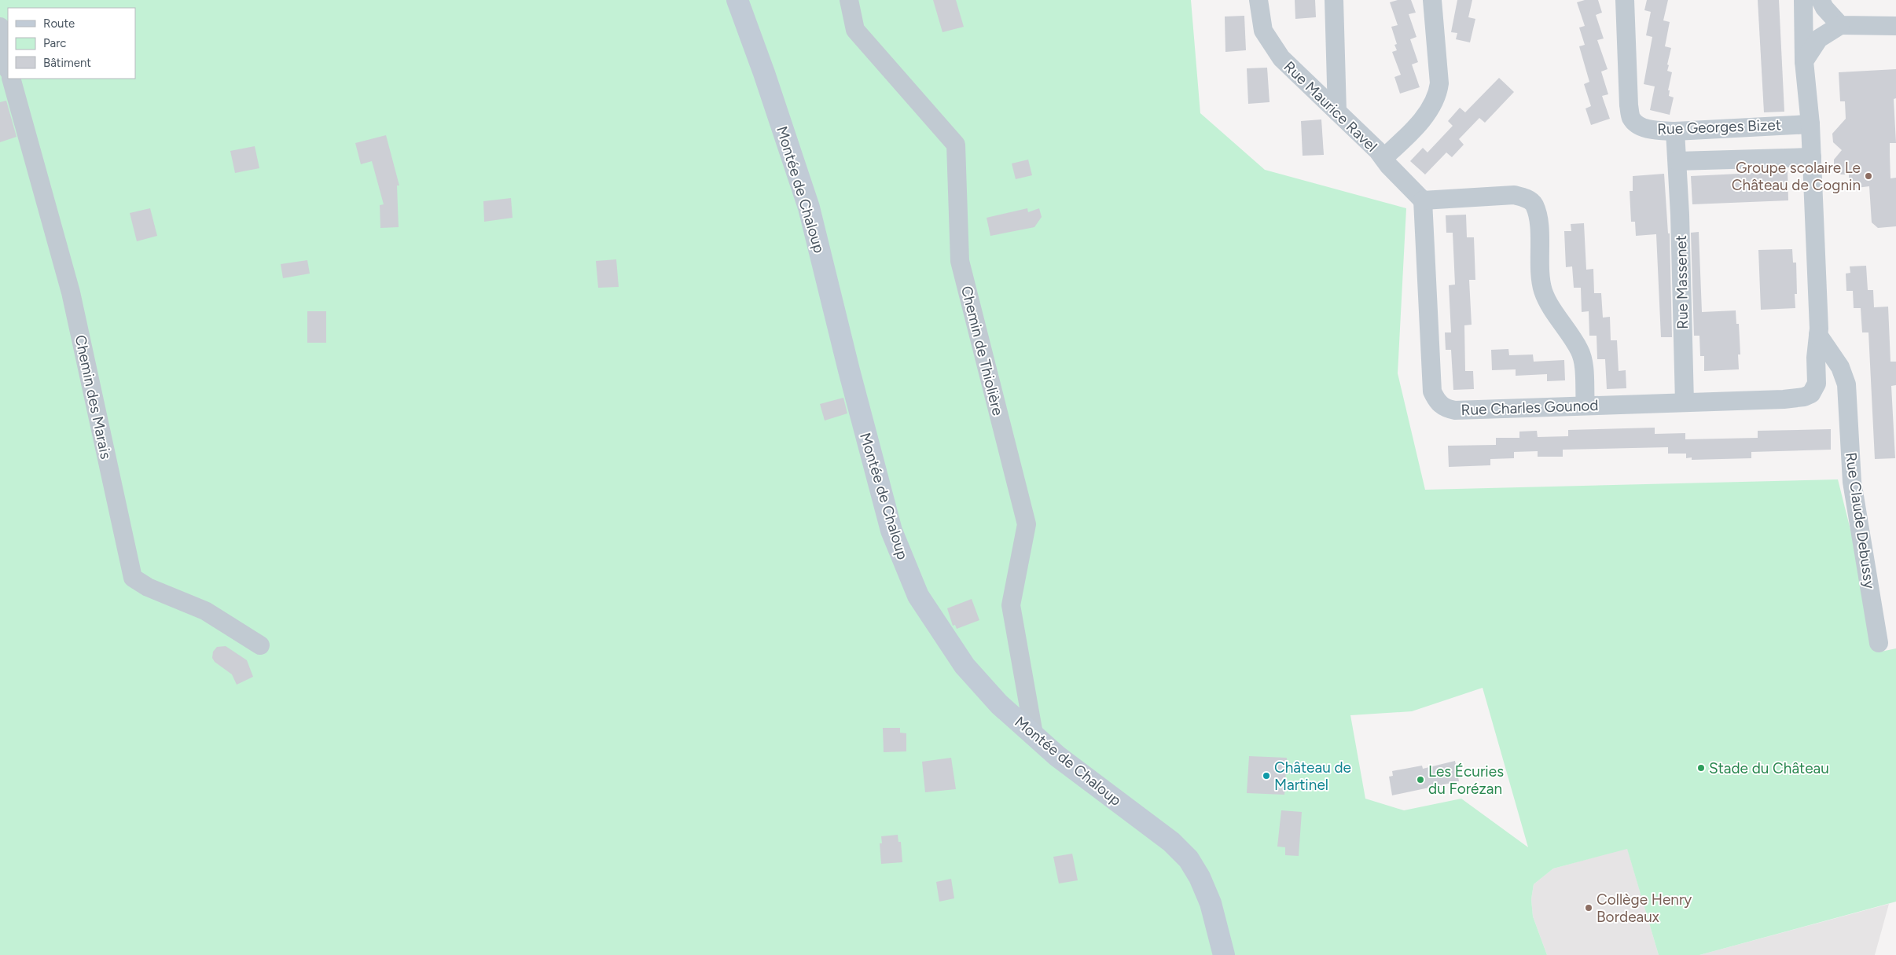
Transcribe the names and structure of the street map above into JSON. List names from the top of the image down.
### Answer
{
  "streets": {
    "main road": ["Montée de Chaloup"],
    "street": [
      "Rue Maurice Ravel",
      "Rue Georges Bizet",
      "Rue Massenet",
      "Chemin de Thiolière",
      "Chemin des Marais",
      "Rue Charles Gounod",
      "Rue Claude Debussy"
    ]
  },
  "crossings": [
    ["Rue Maurice Ravel", "Rue Charles Gounod"],
    ["Rue Georges Bizet", "Rue Massenet"],
    ["Montée de Chaloup", "Chemin de Thiolière"],
    ["Rue Massenet", "Rue Charles Gounod"],
    ["Rue Charles Gounod", "Rue Claude Debussy"]
  ],
  "places": [
    "Groupe scolaire Le Château de Cognin",
    "Stade du Château",
    "Château de Martinel",
    "Les Écuries du Forézan",
    "Collège Henry Bordeaux"
  ],
  "legend": ["Route", "Parc", "Bâtiment"]
}
